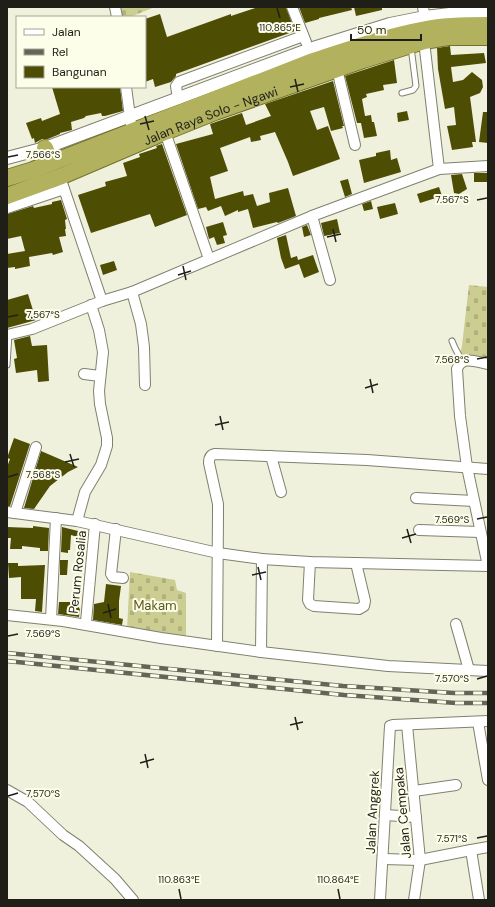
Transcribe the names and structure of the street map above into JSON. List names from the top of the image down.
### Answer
{
  "streets": {
    "highway": ["Jalan Raya Solo - Ngawi"],
    "street": ["Perum Rosalia", "Jalan Anggrek", "Jalan Cempaka"]
  },
  "crossings": [
    ["Jalan Anggrek", "Jalan Cempaka"]
  ],
  "parks": ["Makam"],
  "legend": ["Jalan", "Rel", "Bangunan"],
  "scale_bar": "50 m",
  "coordinates": [
    "110.865°E",
    "7.566°S",
    "7.567°S",
    "7.568°S",
    "7.569°S",
    "7.570°S",
    "7.571°S",
    "110.863°E",
    "110.864°E"
  ]
}
